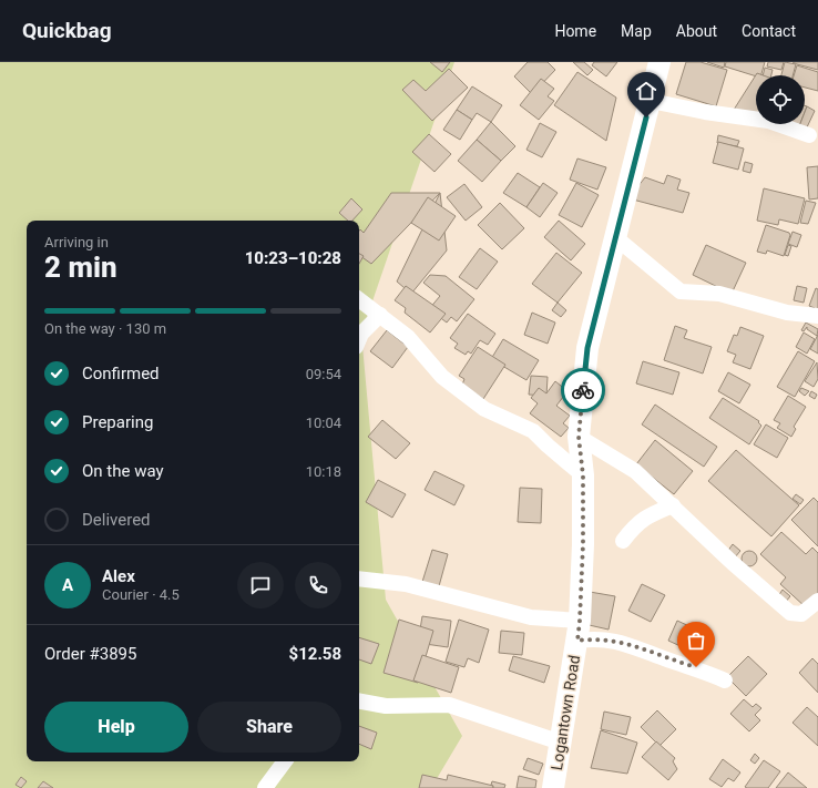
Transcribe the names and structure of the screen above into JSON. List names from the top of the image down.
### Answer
{
  "streets": {
    "street": ["Logantown Road"]
  },
  "page": {
    "header": "Quickbag",
    "nav": [
      "Home",
      "Map",
      "About",
      "Contact"
    ],
    "heading": ["2 min", "Arriving in", "10:23–10:28"],
    "panel": [
      "Alex",
      "Courier · 4.5",
      "Order #3895",
      "$12.58"
    ],
    "bar": "On the way · 130 m",
    "list": [
      ["Confirmed", "09:54"],
      ["Preparing", "10:04"],
      ["On the way", "10:18"],
      "Delivered"
    ],
    "round": "A",
    "buttons": ["Help", "Share"]
  }
}
